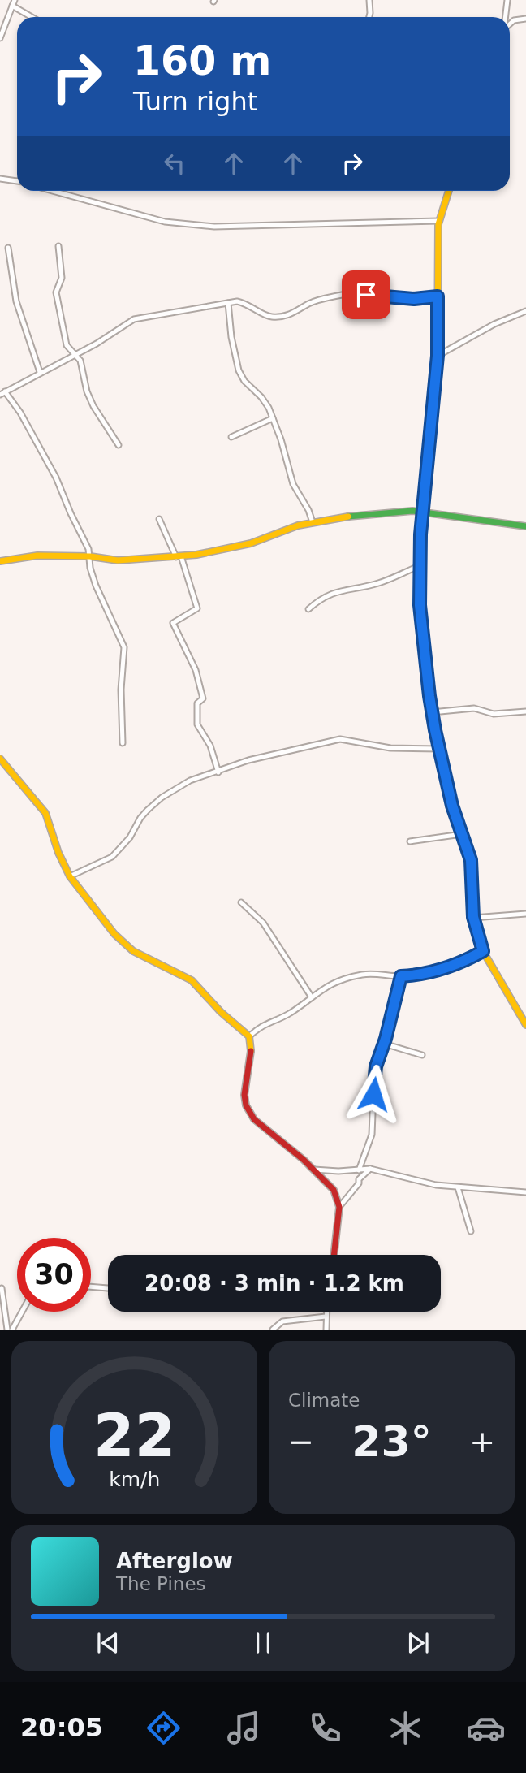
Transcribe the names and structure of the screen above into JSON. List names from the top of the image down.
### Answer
{
  "page": {
    "turn": ["160 m", "Turn right"],
    "limit": "30",
    "trip": "20:08 · 3 min · 1.2 km",
    "tile": "Climate",
    "heat": ["−", "23°", "+"],
    "song": ["Afterglow", "The Pines"],
    "tabs": "20:05",
    "gauge": ["22", "km/h"]
  }
}
